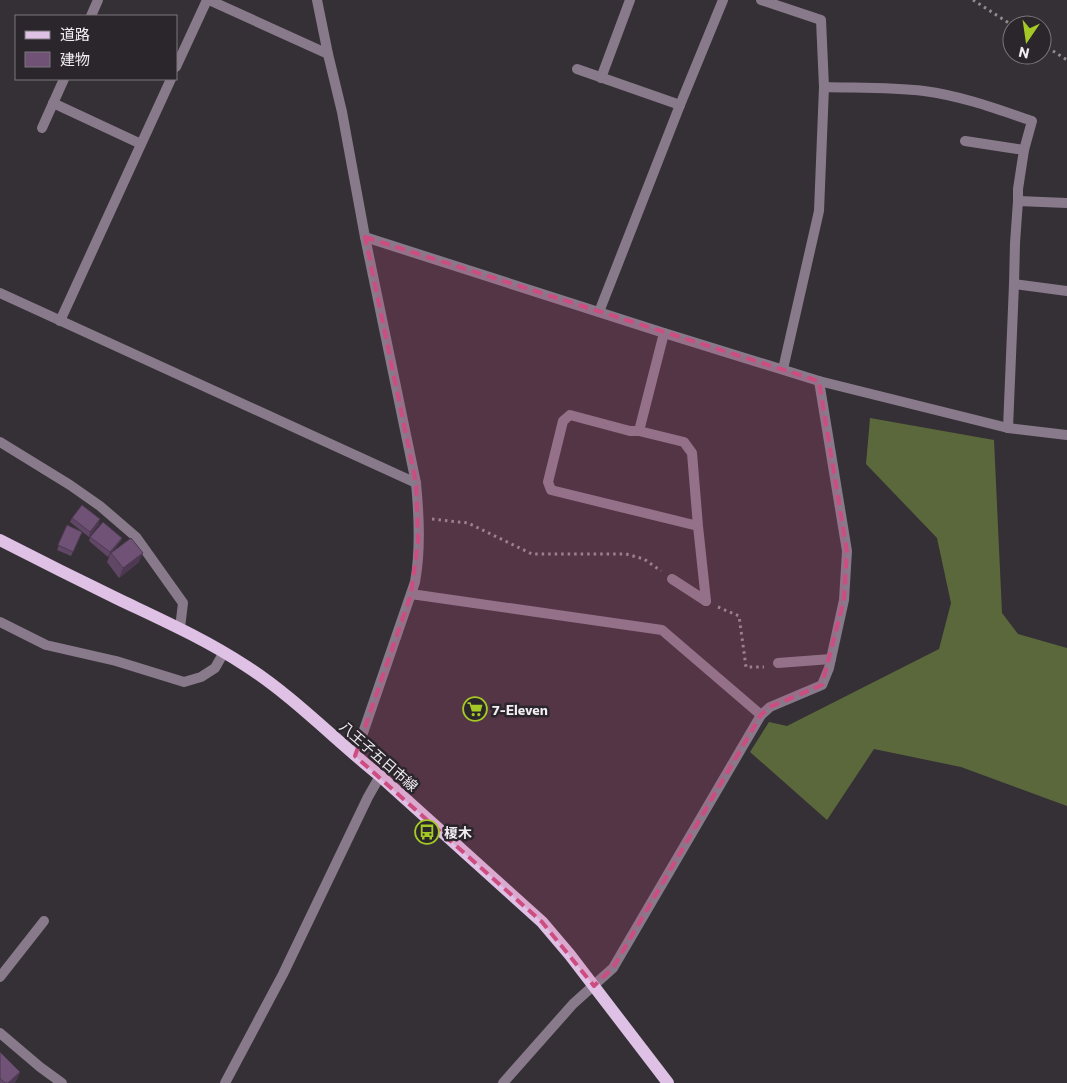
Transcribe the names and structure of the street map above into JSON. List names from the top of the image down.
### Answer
{
  "streets": {
    "main road": ["八王子五日市線"]
  },
  "places": {
    "supermarket": ["7-Eleven"],
    "bus stop": ["榎木"]
  },
  "legend": ["道路", "建物"],
  "north": "bottom"
}
